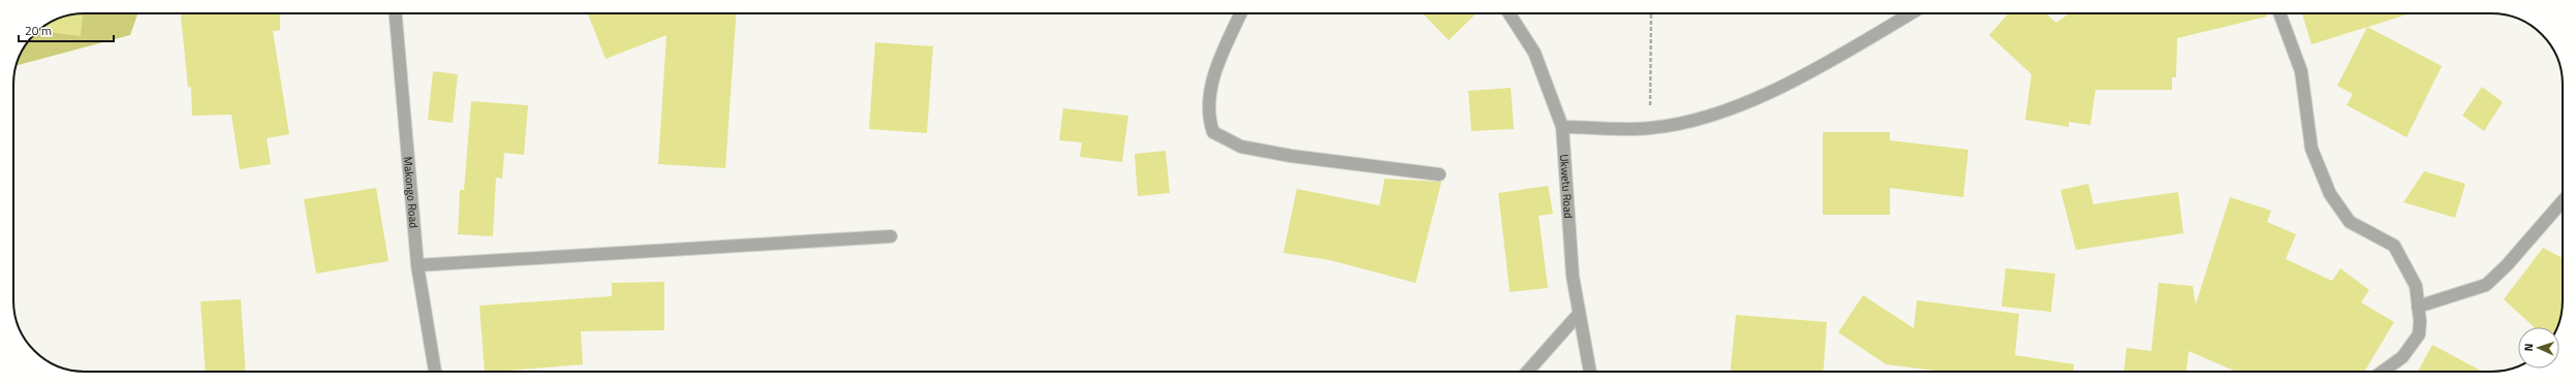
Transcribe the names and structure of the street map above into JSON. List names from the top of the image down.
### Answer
{
  "streets": {
    "street": ["Ukwetu Road", "Makongo Road"]
  },
  "scale_bar": "20 m",
  "north": "left"
}
